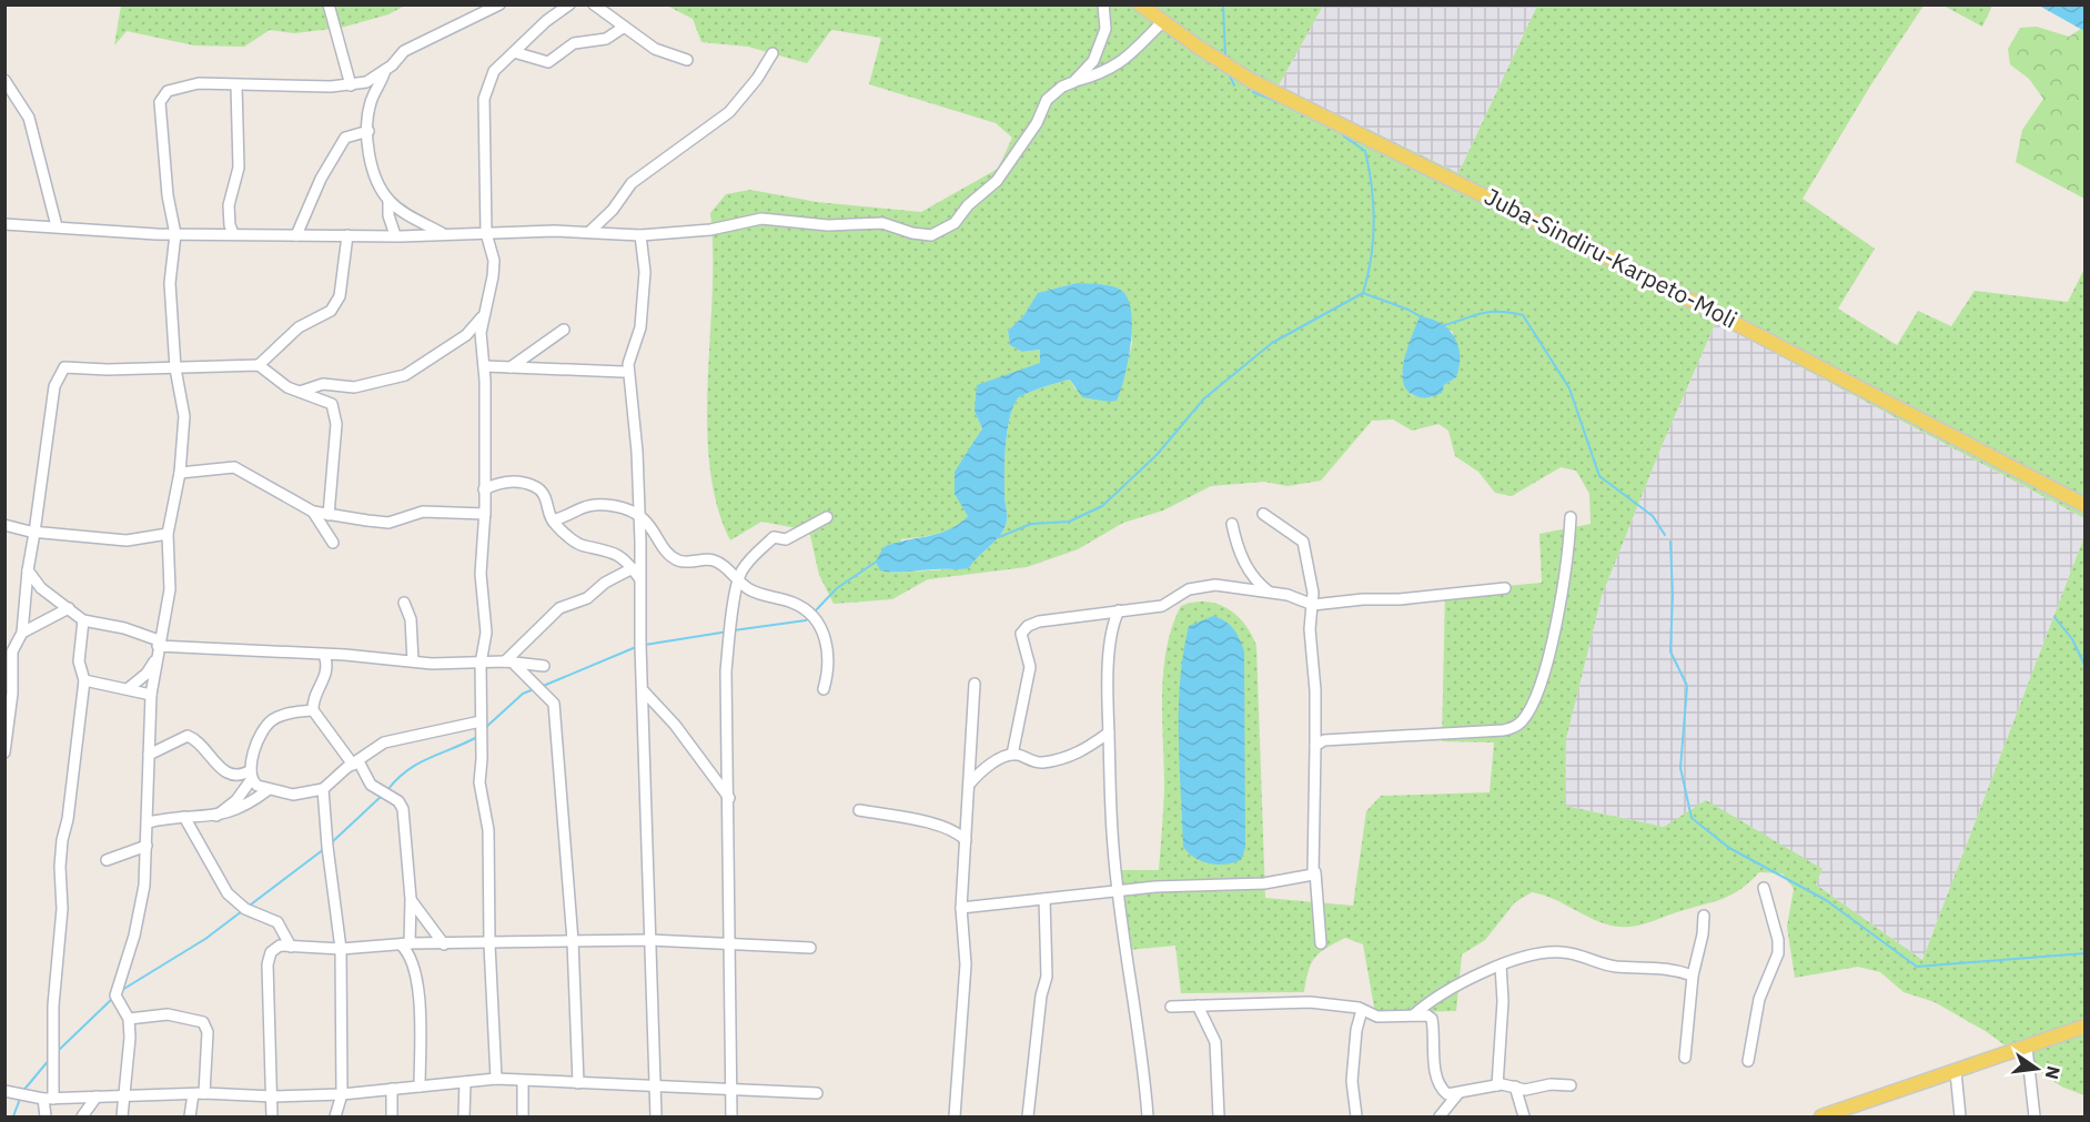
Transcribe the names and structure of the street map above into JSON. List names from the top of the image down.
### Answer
{
  "streets": {
    "main road": ["Juba-Sindiru-Karpeto-Moli"]
  },
  "north": "right"
}
